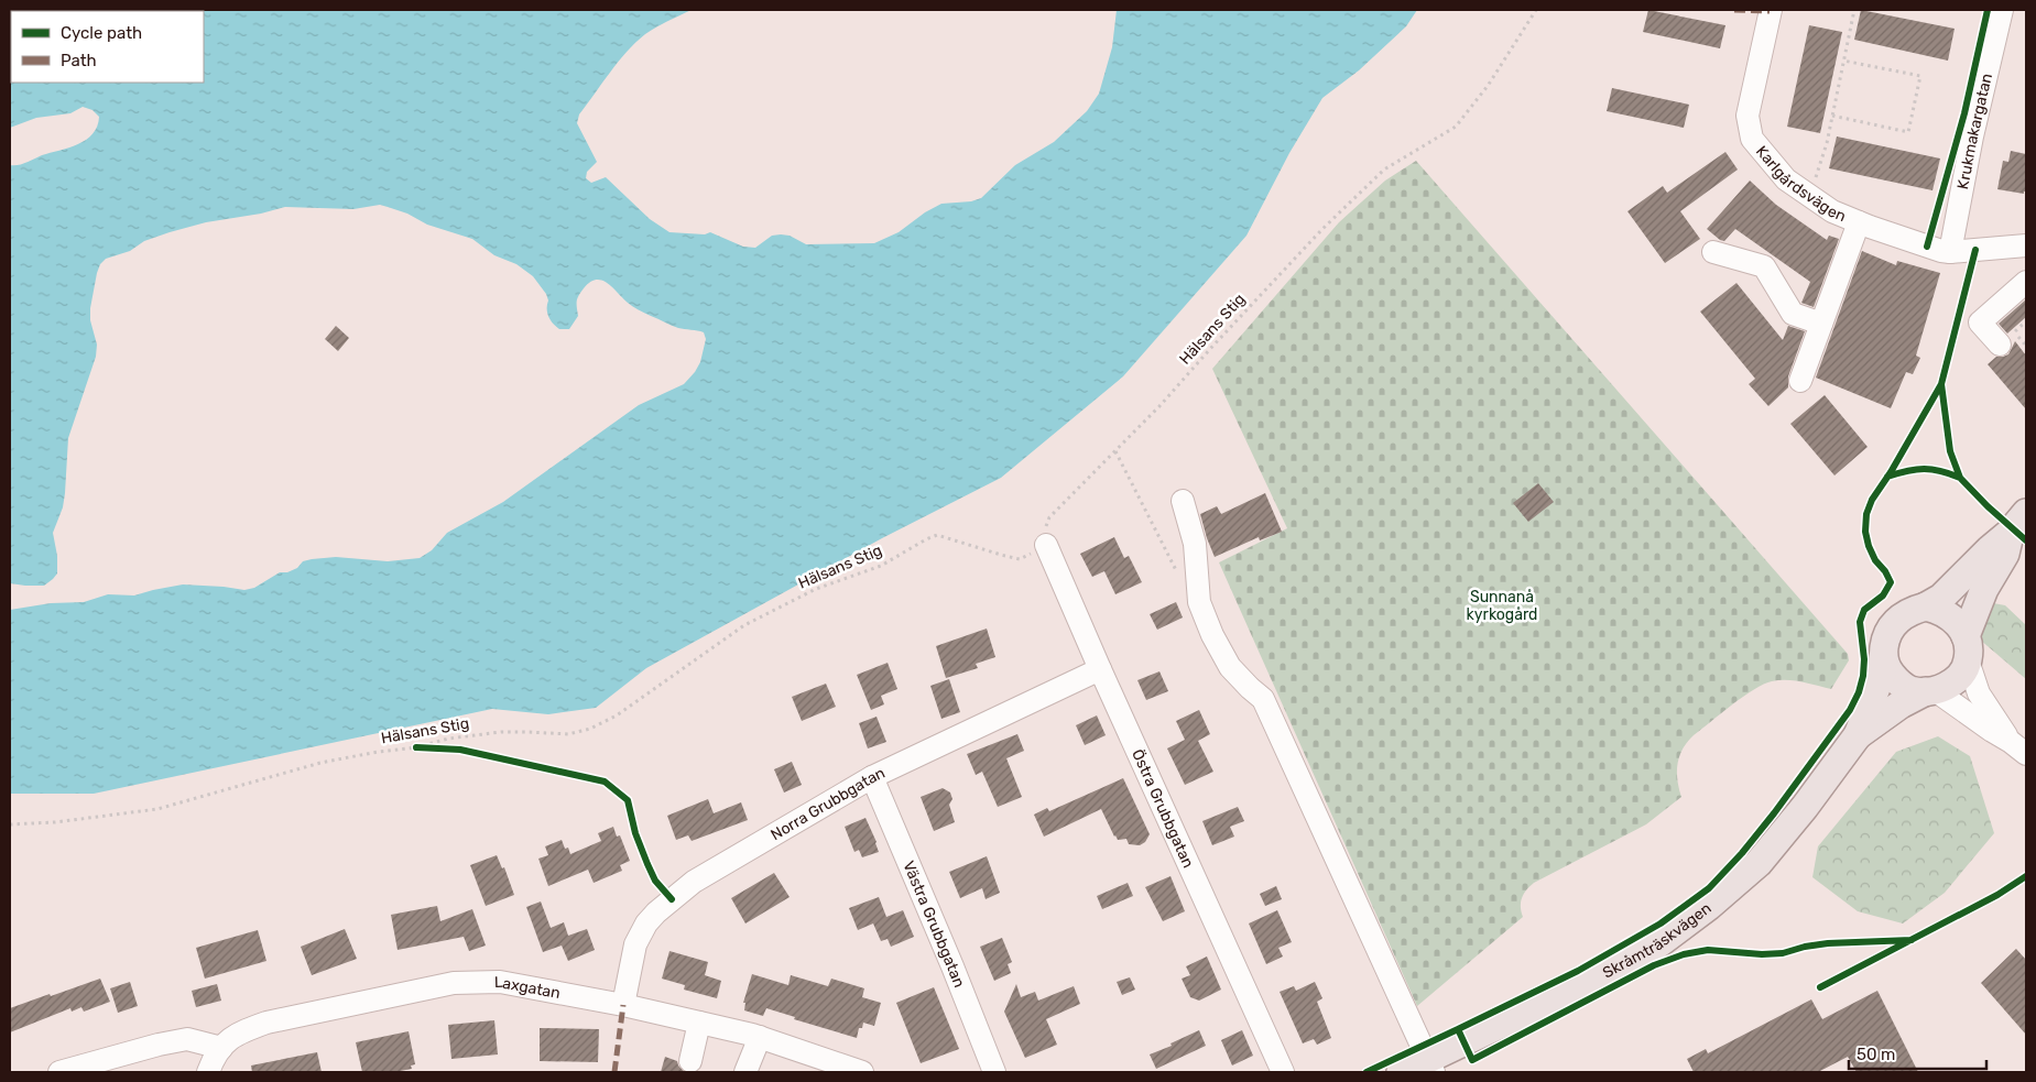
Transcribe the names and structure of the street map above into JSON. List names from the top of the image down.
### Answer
{
  "streets": {
    "main road": ["Skråmträskvägen"],
    "street": [
      "Krukmakargatan",
      "Karlgårdsvägen",
      "Norra Grubbgatan",
      "Östra Grubbgatan",
      "Västra Grubbgatan",
      "Laxgatan"
    ],
    "cycle path": ["Hälsans Stig"]
  },
  "crossings": [
    ["Krukmakargatan", "Karlgårdsvägen"],
    ["Hälsans Stig", "Östra Grubbgatan"],
    ["Norra Grubbgatan", "Östra Grubbgatan"],
    ["Norra Grubbgatan", "Västra Grubbgatan"],
    ["Norra Grubbgatan", "Laxgatan"]
  ],
  "parks": ["Sunnanå kyrkogård"],
  "legend": ["Cycle path", "Path"],
  "scale_bar": "50 m"
}
